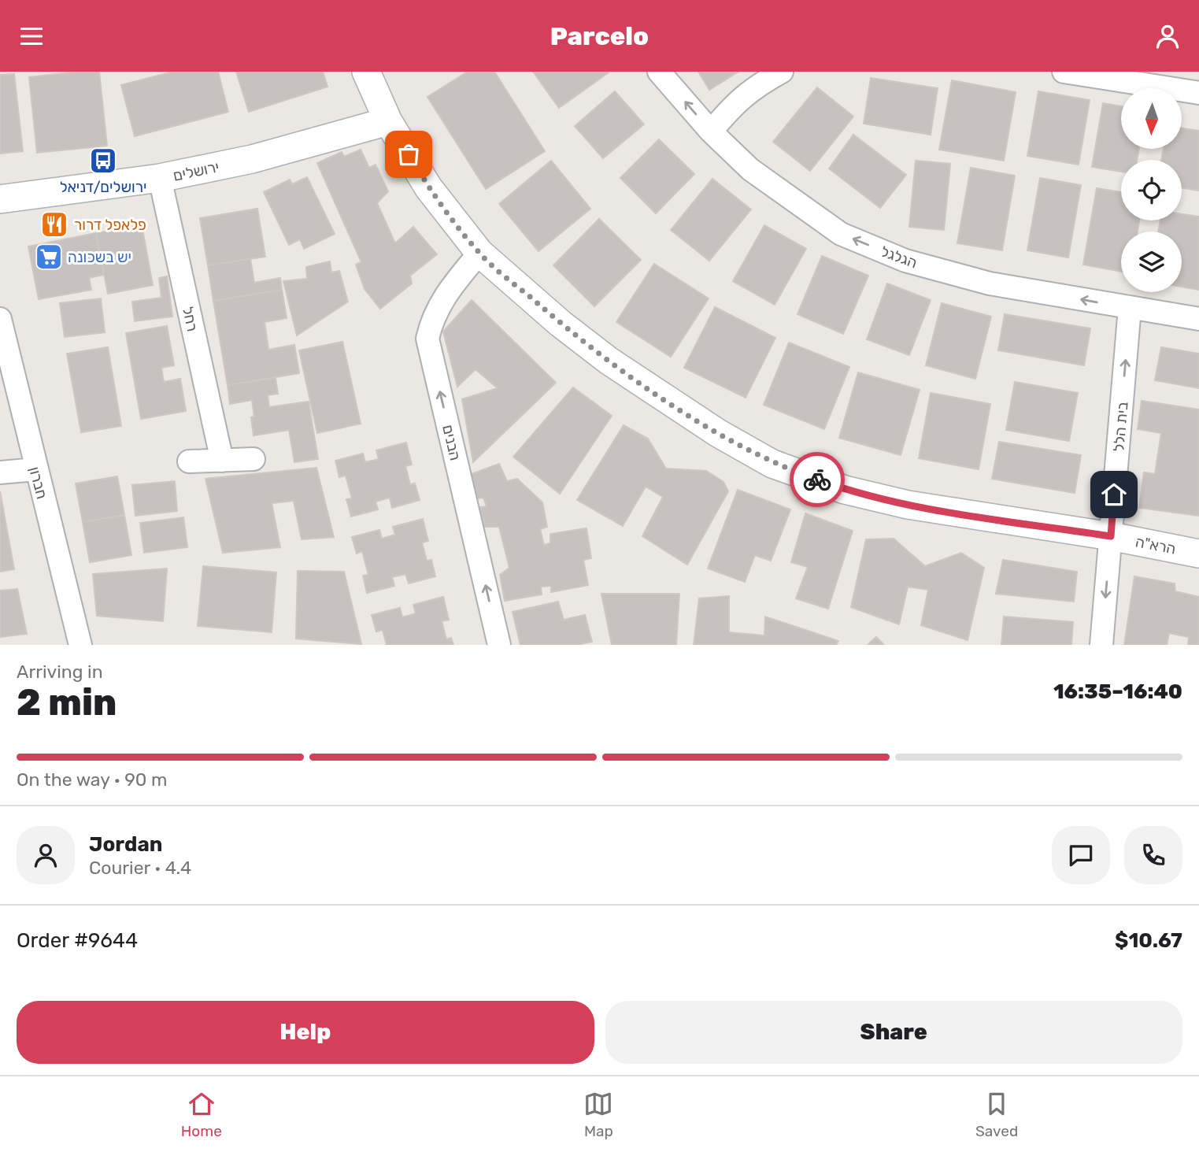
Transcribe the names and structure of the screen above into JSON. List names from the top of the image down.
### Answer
{
  "streets": {
    "street": [
      "ירושלים",
      "הגלגל",
      "רחל",
      "בית הלל",
      "הבנים",
      "חברון",
      "הרא\"ה"
    ]
  },
  "crossings": [
    ["ירושלים", "רחל"],
    ["ירושלים", "הרא\"ה"],
    ["הגלגל", "בית הלל"],
    ["בית הלל", "הרא\"ה"],
    ["הבנים", "הרא\"ה"]
  ],
  "one_way": ["הגלגל", "הבנים"],
  "places": {
    "bus stop": ["ירושלים/דניאל"],
    "restaurant": ["פלאפל דרור"],
    "supermarket": ["יש בשכונה"]
  },
  "north": "bottom",
  "page": {
    "header": "Parcelo",
    "heading": ["2 min", "Arriving in", "16:35–16:40"],
    "panel": [
      "Jordan",
      "Courier · 4.4",
      "Order #9644",
      "$10.67"
    ],
    "bar": "On the way · 90 m",
    "buttons": ["Help", "Share"],
    "tabs": ["Home", "Map", "Saved"]
  }
}
